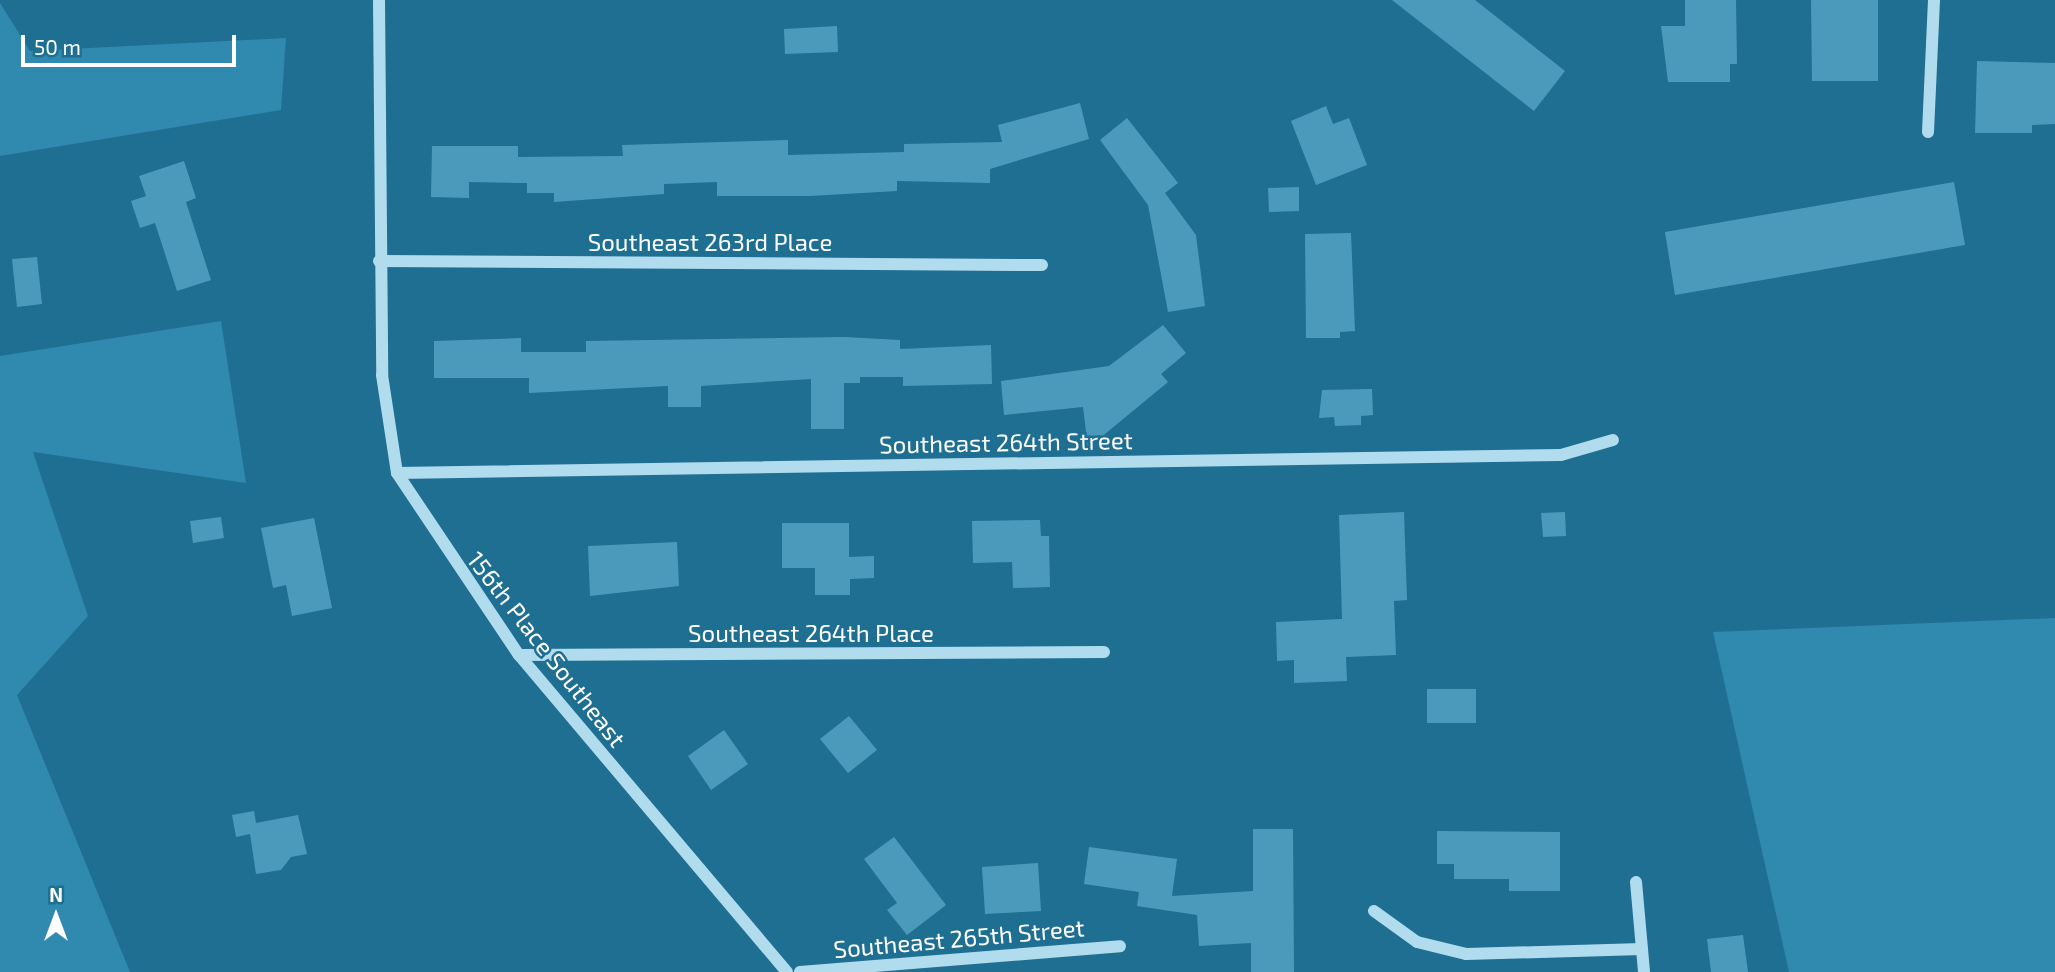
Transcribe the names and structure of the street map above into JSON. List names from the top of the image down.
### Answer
{
  "streets": {
    "street": [
      "Southeast 263rd Place",
      "Southeast 264th Street",
      "Southeast 264th Place",
      "156th Place Southeast",
      "Southeast 265th Street"
    ]
  },
  "crossings": [
    ["Southeast 263rd Place", "156th Place Southeast"],
    ["Southeast 264th Street", "156th Place Southeast"],
    ["Southeast 264th Place", "156th Place Southeast"]
  ],
  "scale_bar": "50 m",
  "north": "top"
}
